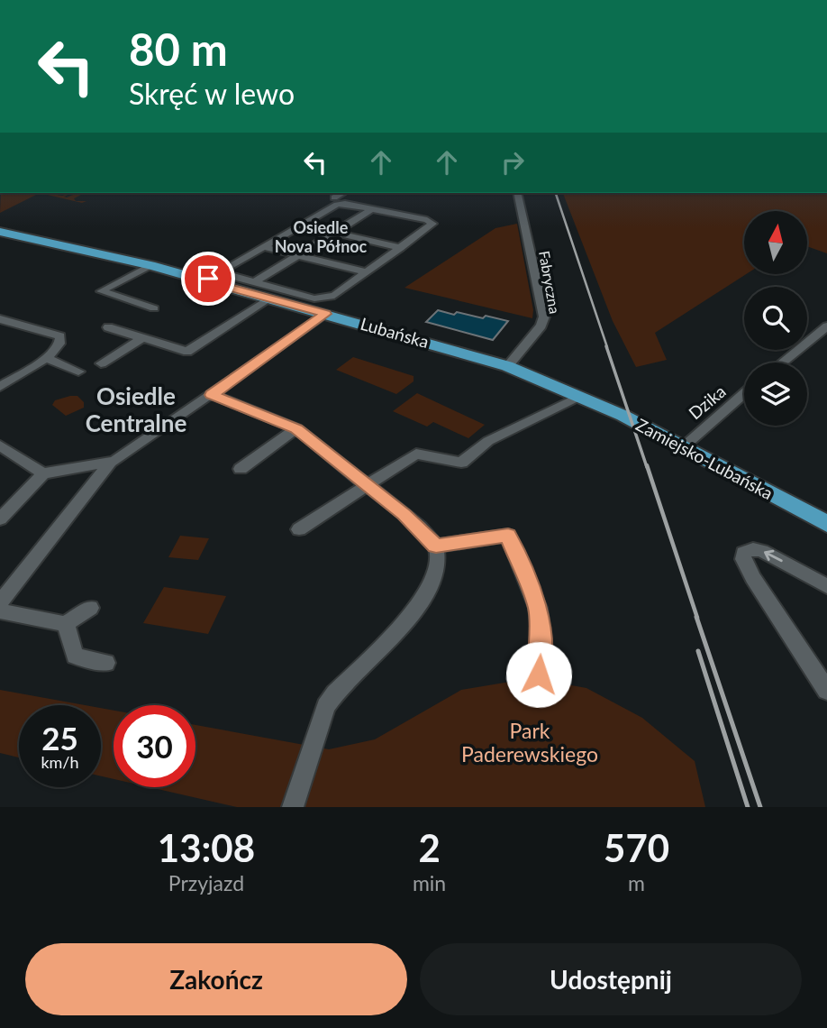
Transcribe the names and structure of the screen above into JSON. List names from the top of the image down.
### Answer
{
  "streets": {
    "main road": ["Lubańska", "Zamiejsko-Lubańska"],
    "street": ["Fabryczna", "Dzika"]
  },
  "crossings": [
    ["Fabryczna", "Lubańska"],
    ["Lubańska", "Zamiejsko-Lubańska"],
    ["Dzika", "Zamiejsko-Lubańska"]
  ],
  "districts": ["Osiedle Nova Północ", "Osiedle Centralne"],
  "parks": ["Park Paderewskiego"],
  "north": "top",
  "page": {
    "turn": ["80 m", "Skręć w lewo"],
    "speed": "25 km/h",
    "limit": "30",
    "eta": [
      "13:08",
      "Przyjazd",
      "2",
      "min",
      "570",
      "m"
    ],
    "buttons": ["Zakończ", "Udostępnij"]
  }
}
